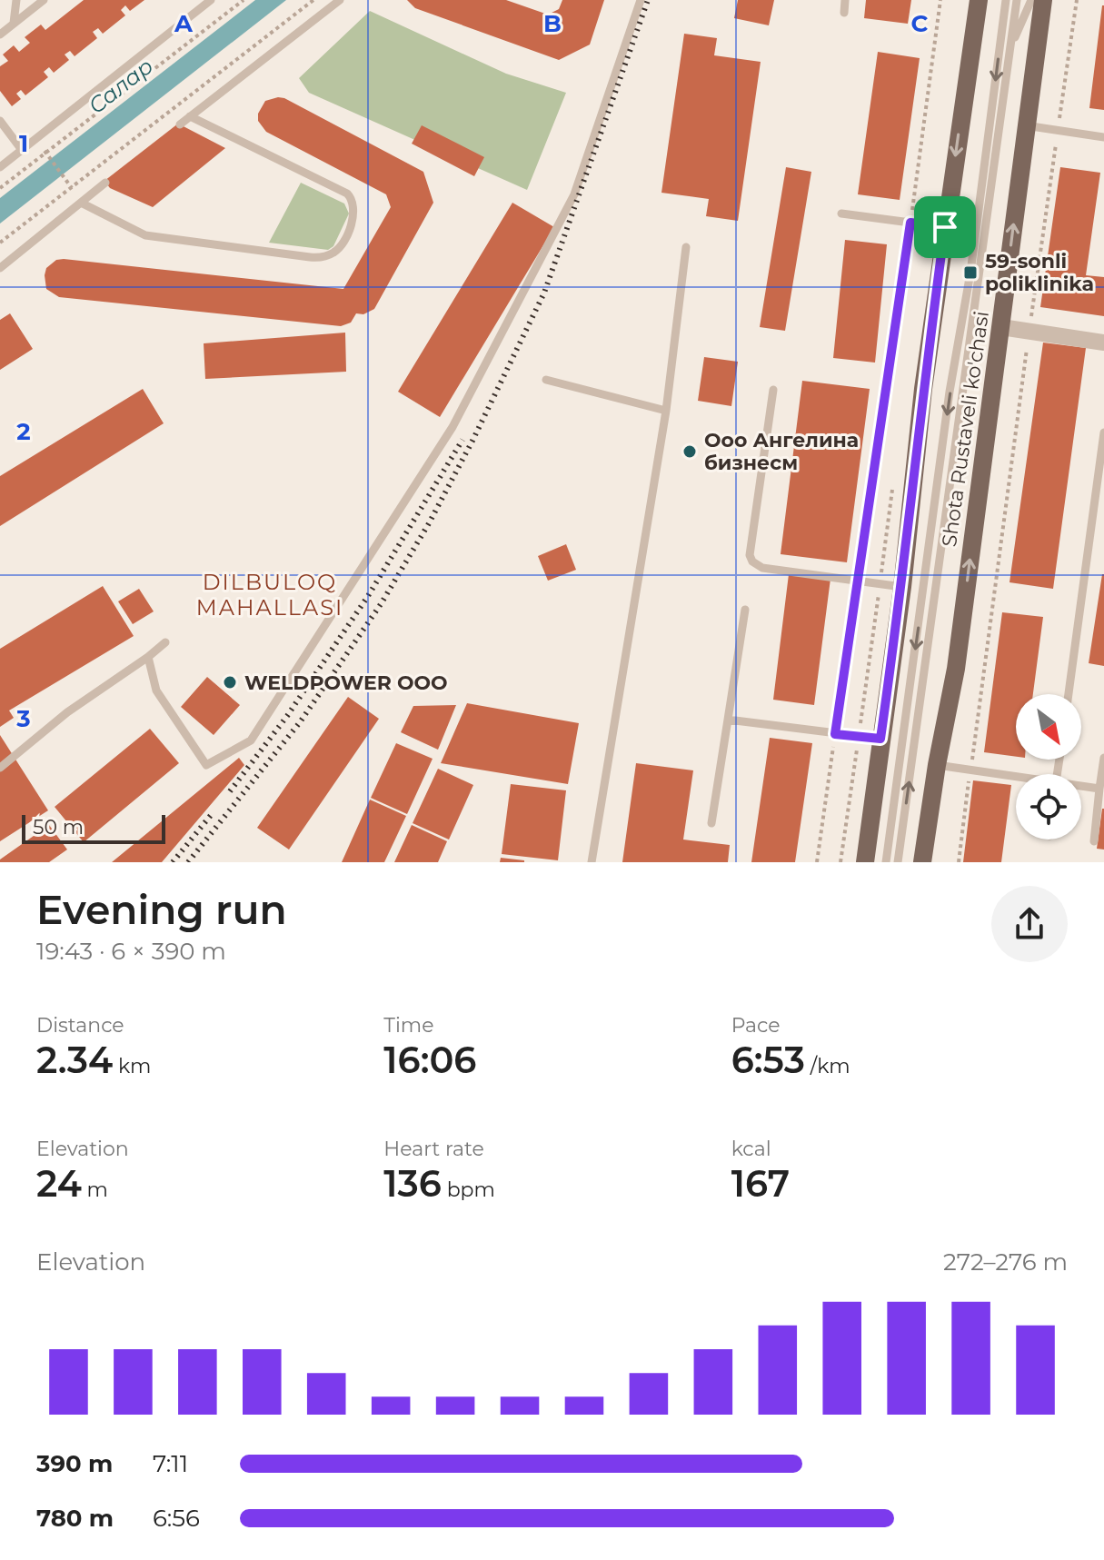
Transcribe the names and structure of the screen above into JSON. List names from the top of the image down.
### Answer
{
  "streets": {
    "main road": ["Shota Rustaveli ko'chasi"]
  },
  "districts": ["DILBULOQ MAHALLASI"],
  "water": ["Салар"],
  "places": {
    "transit": ["59-sonli poliklinika"],
    "other": ["Ооо Ангелина бизнесм", "WELDPOWER ООО"]
  },
  "scale_bar": "50 m",
  "north": "bottom right",
  "page": {
    "scale": "50 m",
    "heading": ["Evening run", "19:43 · 6 × 390 m"],
    "stats": [
      ["Distance", "2.34 km"],
      ["Time", "16:06"],
      ["Pace", "6:53 /km"],
      ["Elevation", "24 m"],
      ["Heart rate", "136 bpm"],
      ["kcal", "167"]
    ],
    "chart": ["Elevation", "272–276 m"],
    "list": [
      {
        "name": "390 m",
        "note": "7:11"
      },
      {
        "name": "780 m",
        "note": "6:56"
      }
    ]
  },
  "grid": {
    "columns": ["A", "B", "C"],
    "rows": ["1", "2", "3"]
  }
}
